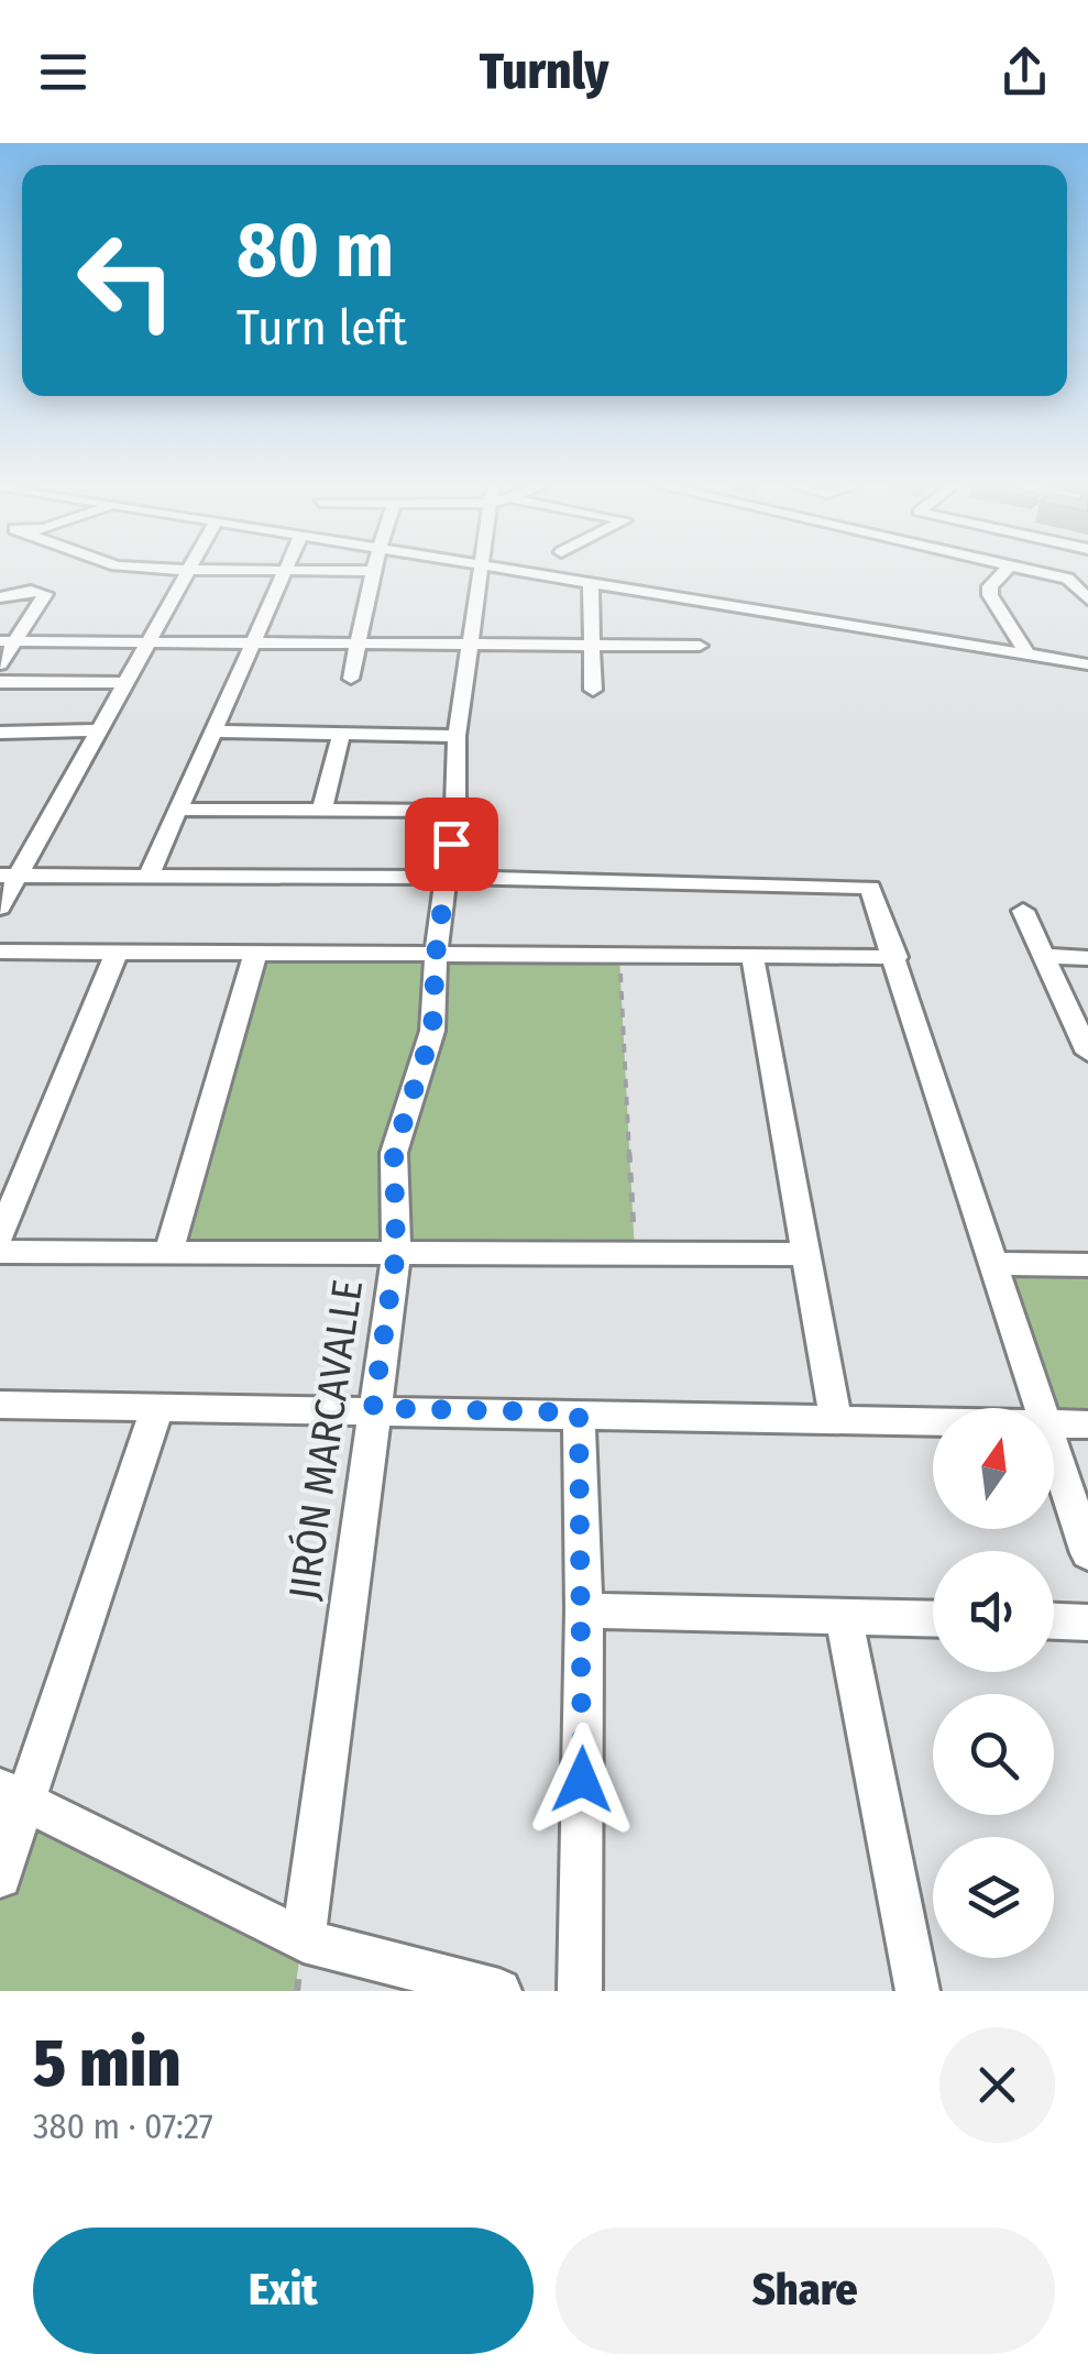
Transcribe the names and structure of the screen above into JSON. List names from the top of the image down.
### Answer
{
  "streets": {
    "street": ["JIRÓN MARCAVALLE"]
  },
  "north": "top",
  "page": {
    "header": "Turnly",
    "turn": ["80 m", "Turn left"],
    "heading": ["5 min", "380 m · 07:27"],
    "buttons": ["Exit", "Share"]
  }
}
